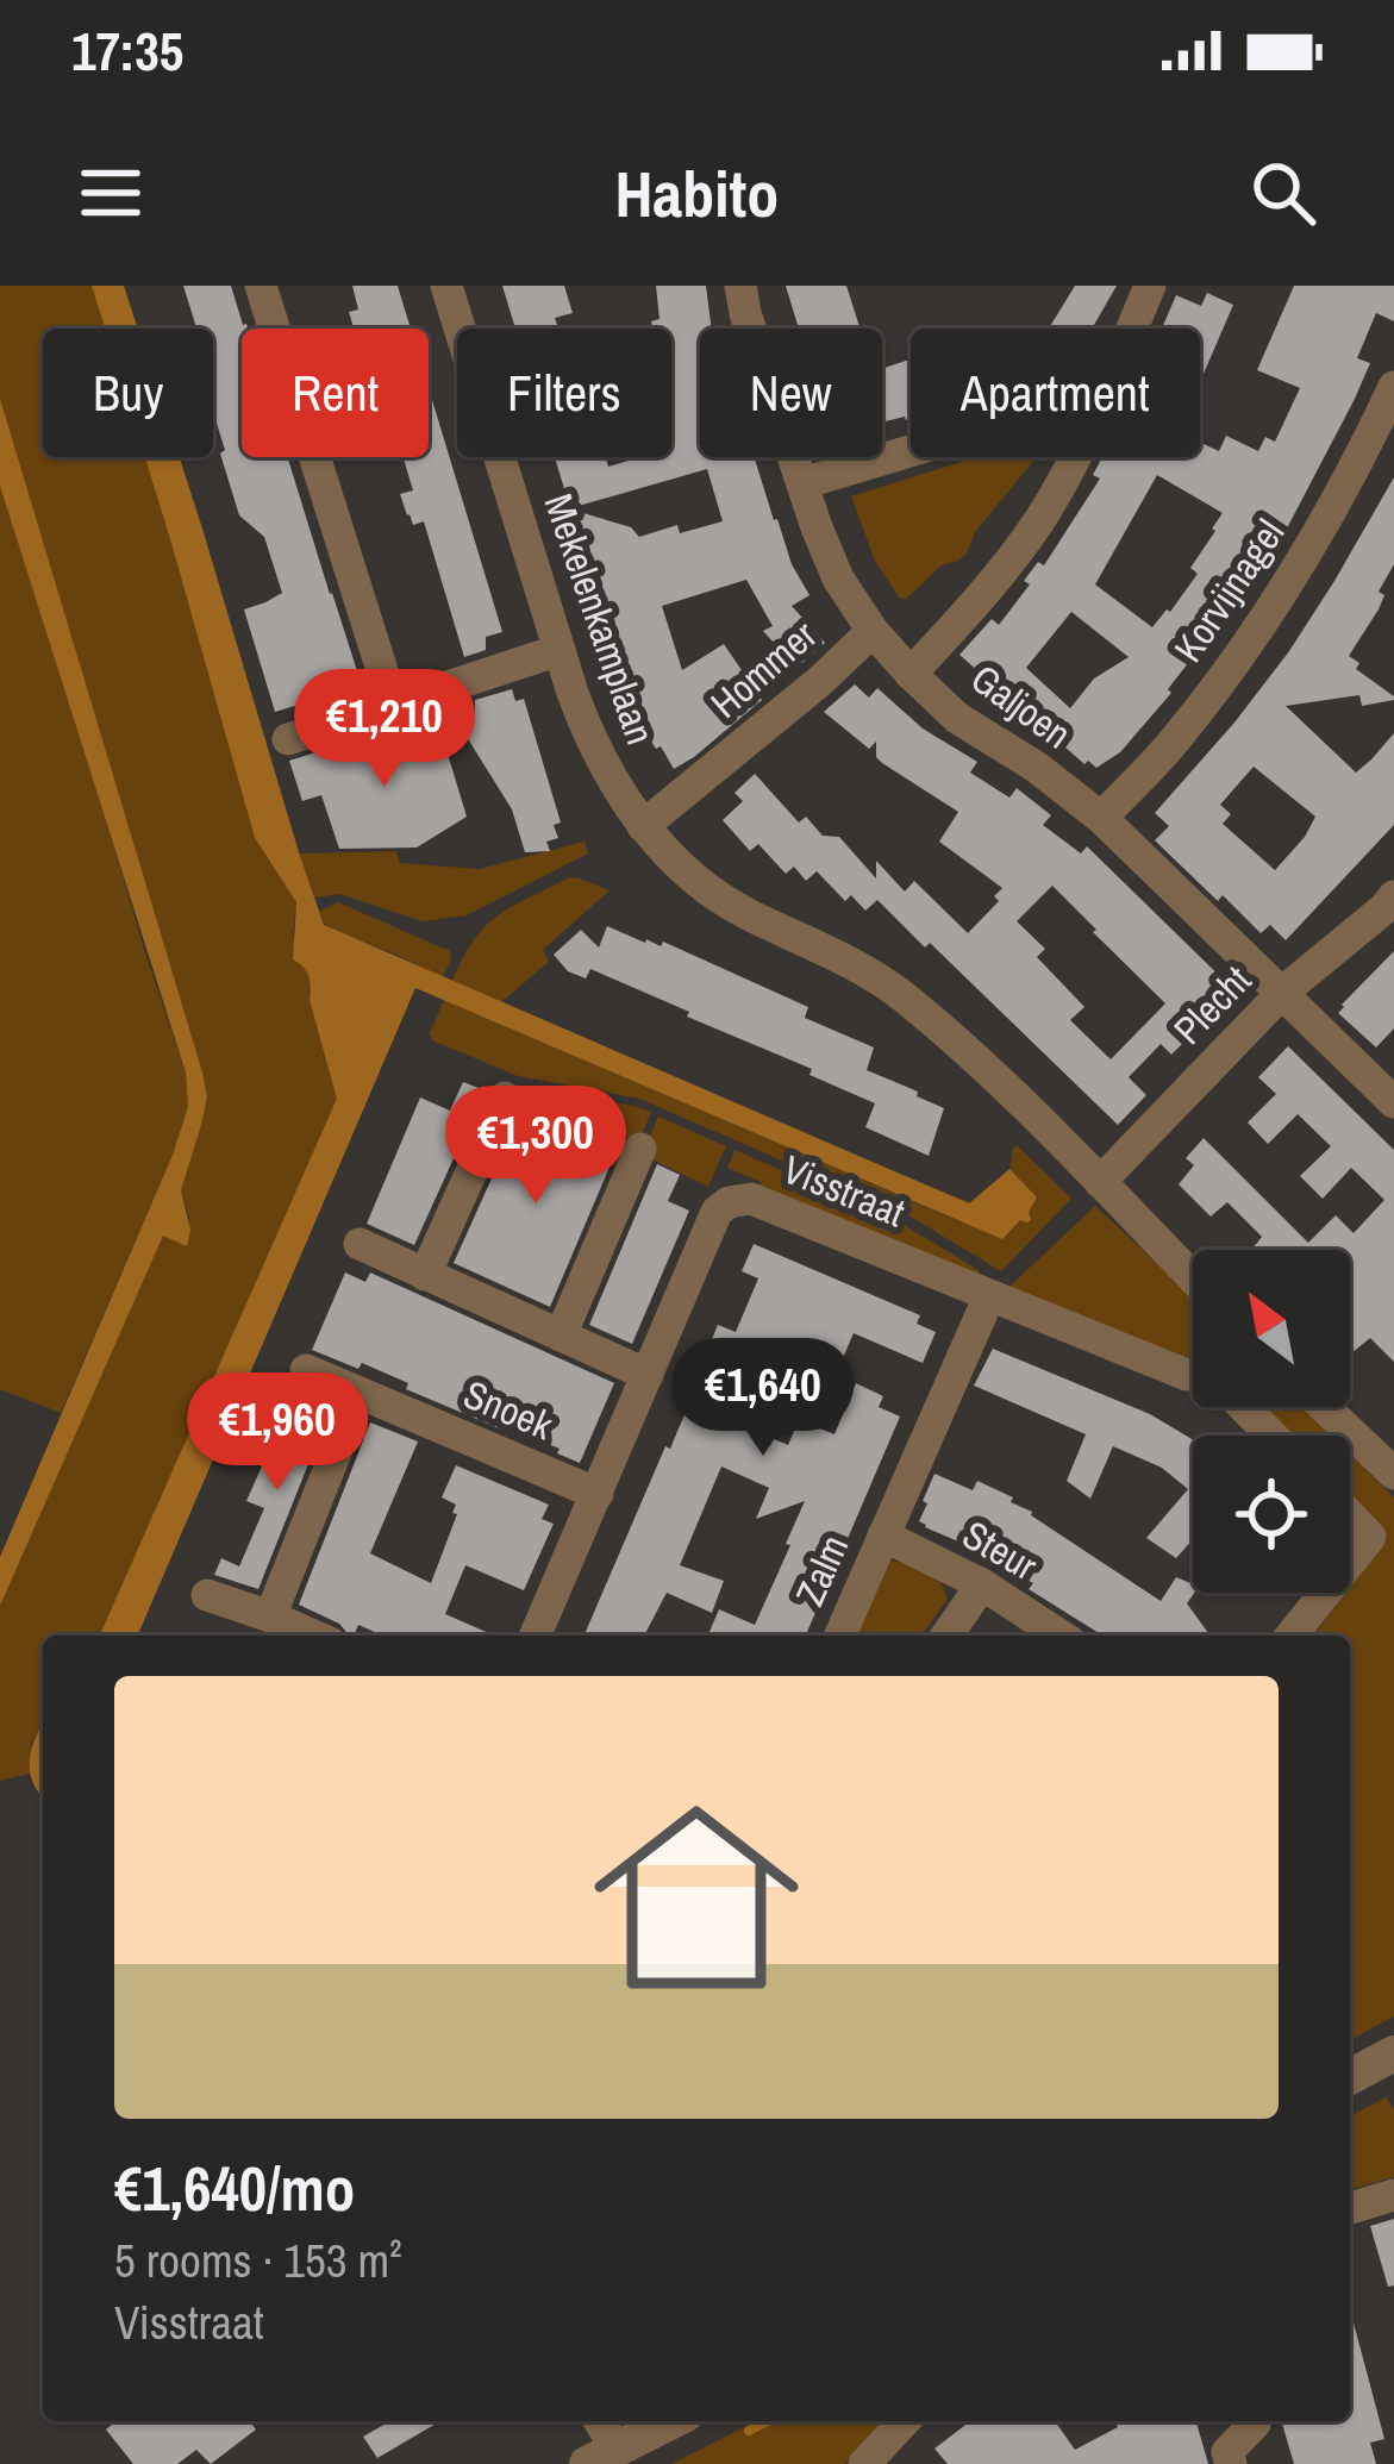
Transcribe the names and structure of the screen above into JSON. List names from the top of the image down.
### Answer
{
  "streets": {
    "street": [
      "Korvijnagel",
      "Mekelenkamplaan",
      "Hommer",
      "Galjoen",
      "Plecht",
      "Visstraat",
      "Snoek",
      "Steur",
      "Zalm"
    ]
  },
  "crossings": [
    ["Korvijnagel", "Galjoen"],
    ["Mekelenkamplaan", "Hommer"],
    ["Mekelenkamplaan", "Plecht"],
    ["Hommer", "Galjoen"],
    ["Galjoen", "Plecht"],
    ["Visstraat", "Snoek"],
    ["Visstraat", "Zalm"],
    ["Steur", "Zalm"]
  ],
  "north": "top left",
  "page": {
    "status": "17:35",
    "header": "Habito",
    "chip": [
      "Buy",
      "Rent",
      "Filters",
      "New",
      "Apartment"
    ],
    "price": [
      "€1,210",
      "€1,300",
      "€1,640",
      "€1,960"
    ],
    "list": [
      {
        "name": "€1,640/mo",
        "note": "5 rooms · 153 m² · Visstraat"
      }
    ]
  }
}
